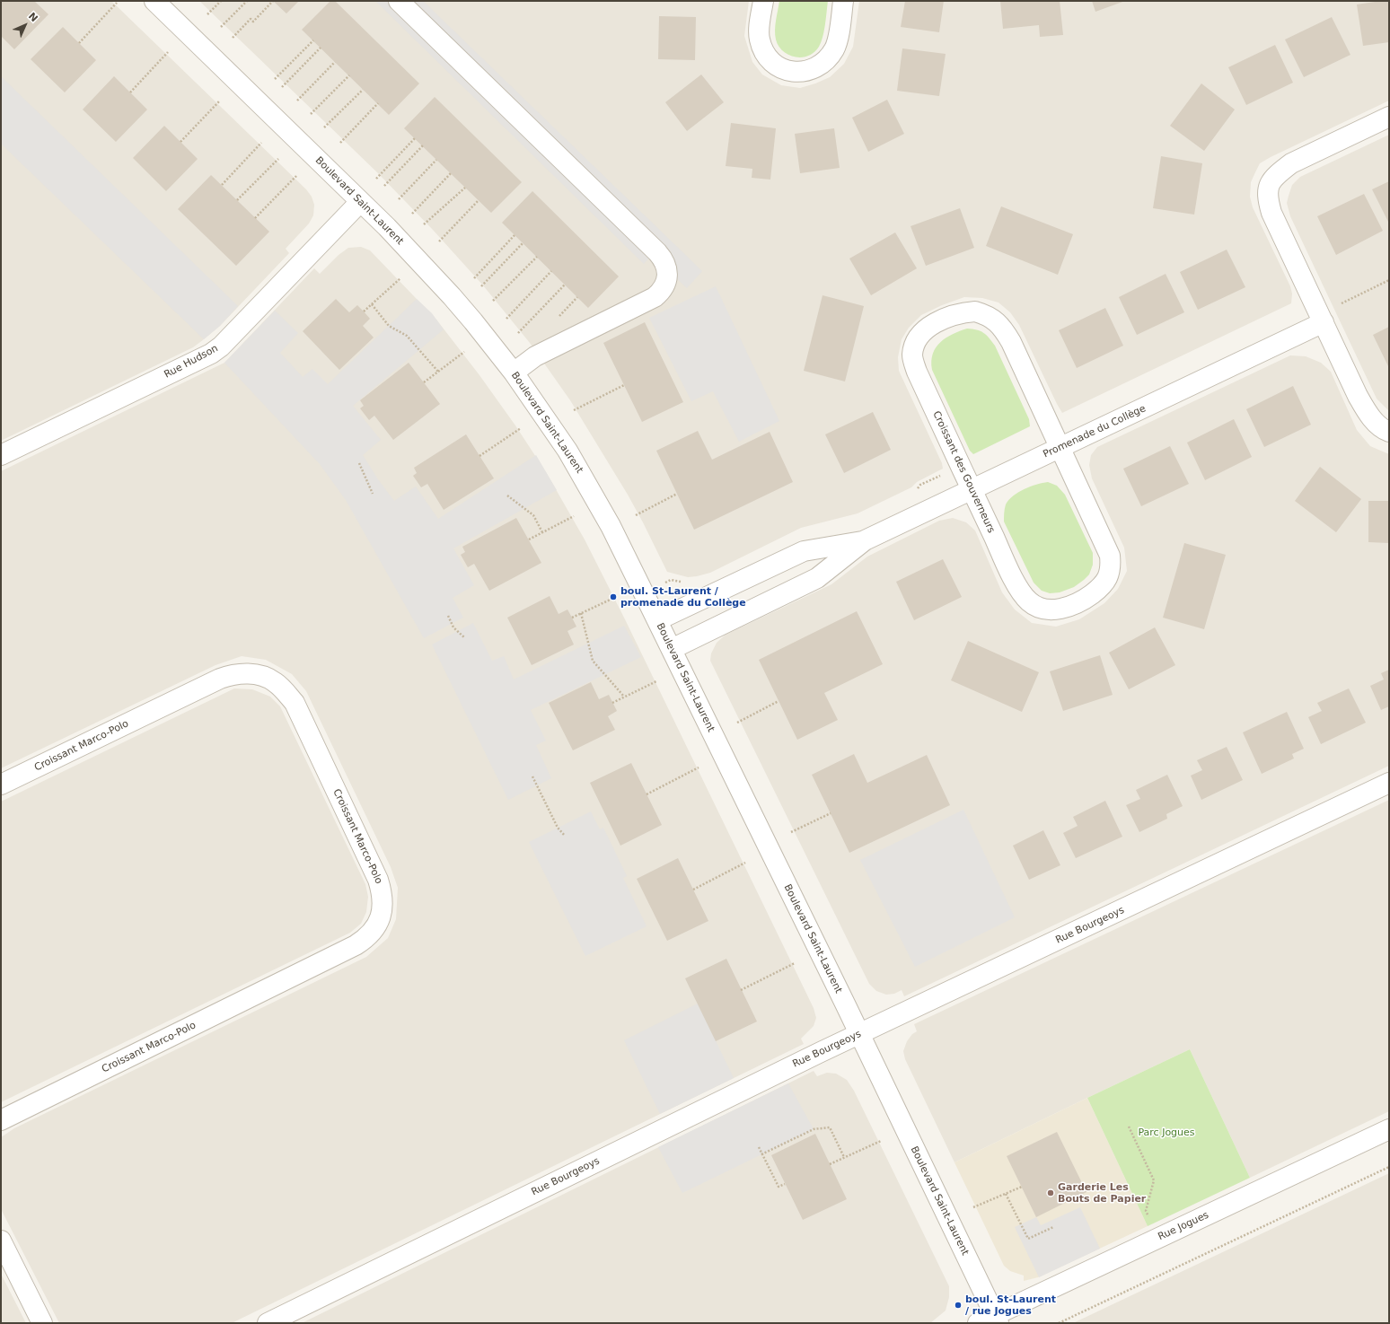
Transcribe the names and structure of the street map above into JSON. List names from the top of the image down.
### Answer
{
  "streets": {
    "street": [
      "Boulevard Saint-Laurent",
      "Rue Hudson",
      "Promenade du Collège",
      "Croissant des Gouverneurs",
      "Croissant Marco-Polo",
      "Rue Bourgeoys",
      "Rue Jogues"
    ]
  },
  "crossings": [
    ["Boulevard Saint-Laurent", "Rue Hudson"],
    ["Boulevard Saint-Laurent", "Promenade du Collège"],
    ["Boulevard Saint-Laurent", "Rue Bourgeoys"],
    ["Boulevard Saint-Laurent", "Rue Jogues"],
    ["Promenade du Collège", "Croissant des Gouverneurs"]
  ],
  "parks": ["Parc Jogues"],
  "places": ["boul. St-Laurent / promenade du Collège", "Garderie Les Bouts de Papier", "boul. St-Laurent / rue Jogues"],
  "north": "top right"
}
